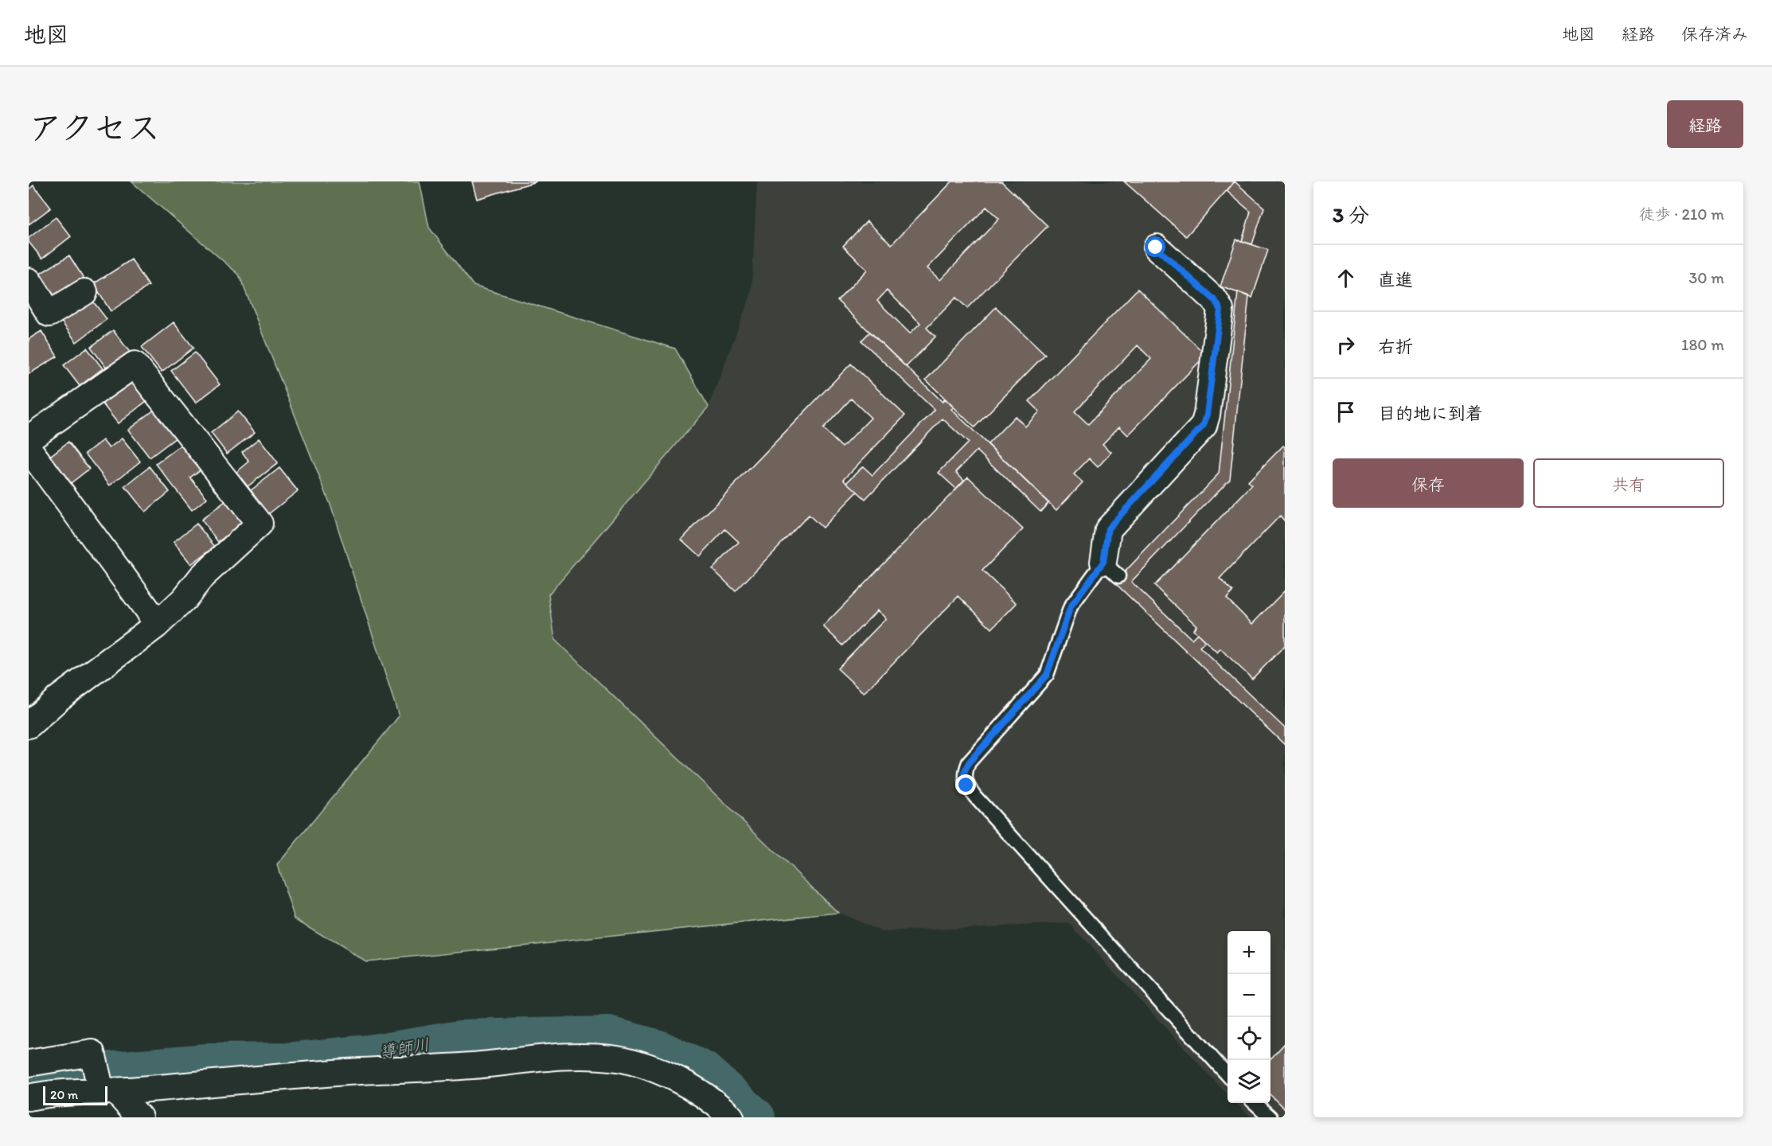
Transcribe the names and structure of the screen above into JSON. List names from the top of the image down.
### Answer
{
  "water": ["導師川"],
  "scale_bar": "20 m",
  "page": {
    "header": "地図",
    "nav": ["地図", "経路", "保存済み"],
    "title": "アクセス",
    "buttons": [
      "経路",
      ["保存", "共有"]
    ],
    "heading": ["3 分", "徒歩 · 210 m"],
    "list": [
      ["直進", "30 m"],
      ["右折", "180 m"],
      "目的地に到着"
    ],
    "map_buttons": ["+", "−"],
    "scale": "20 m"
  }
}
